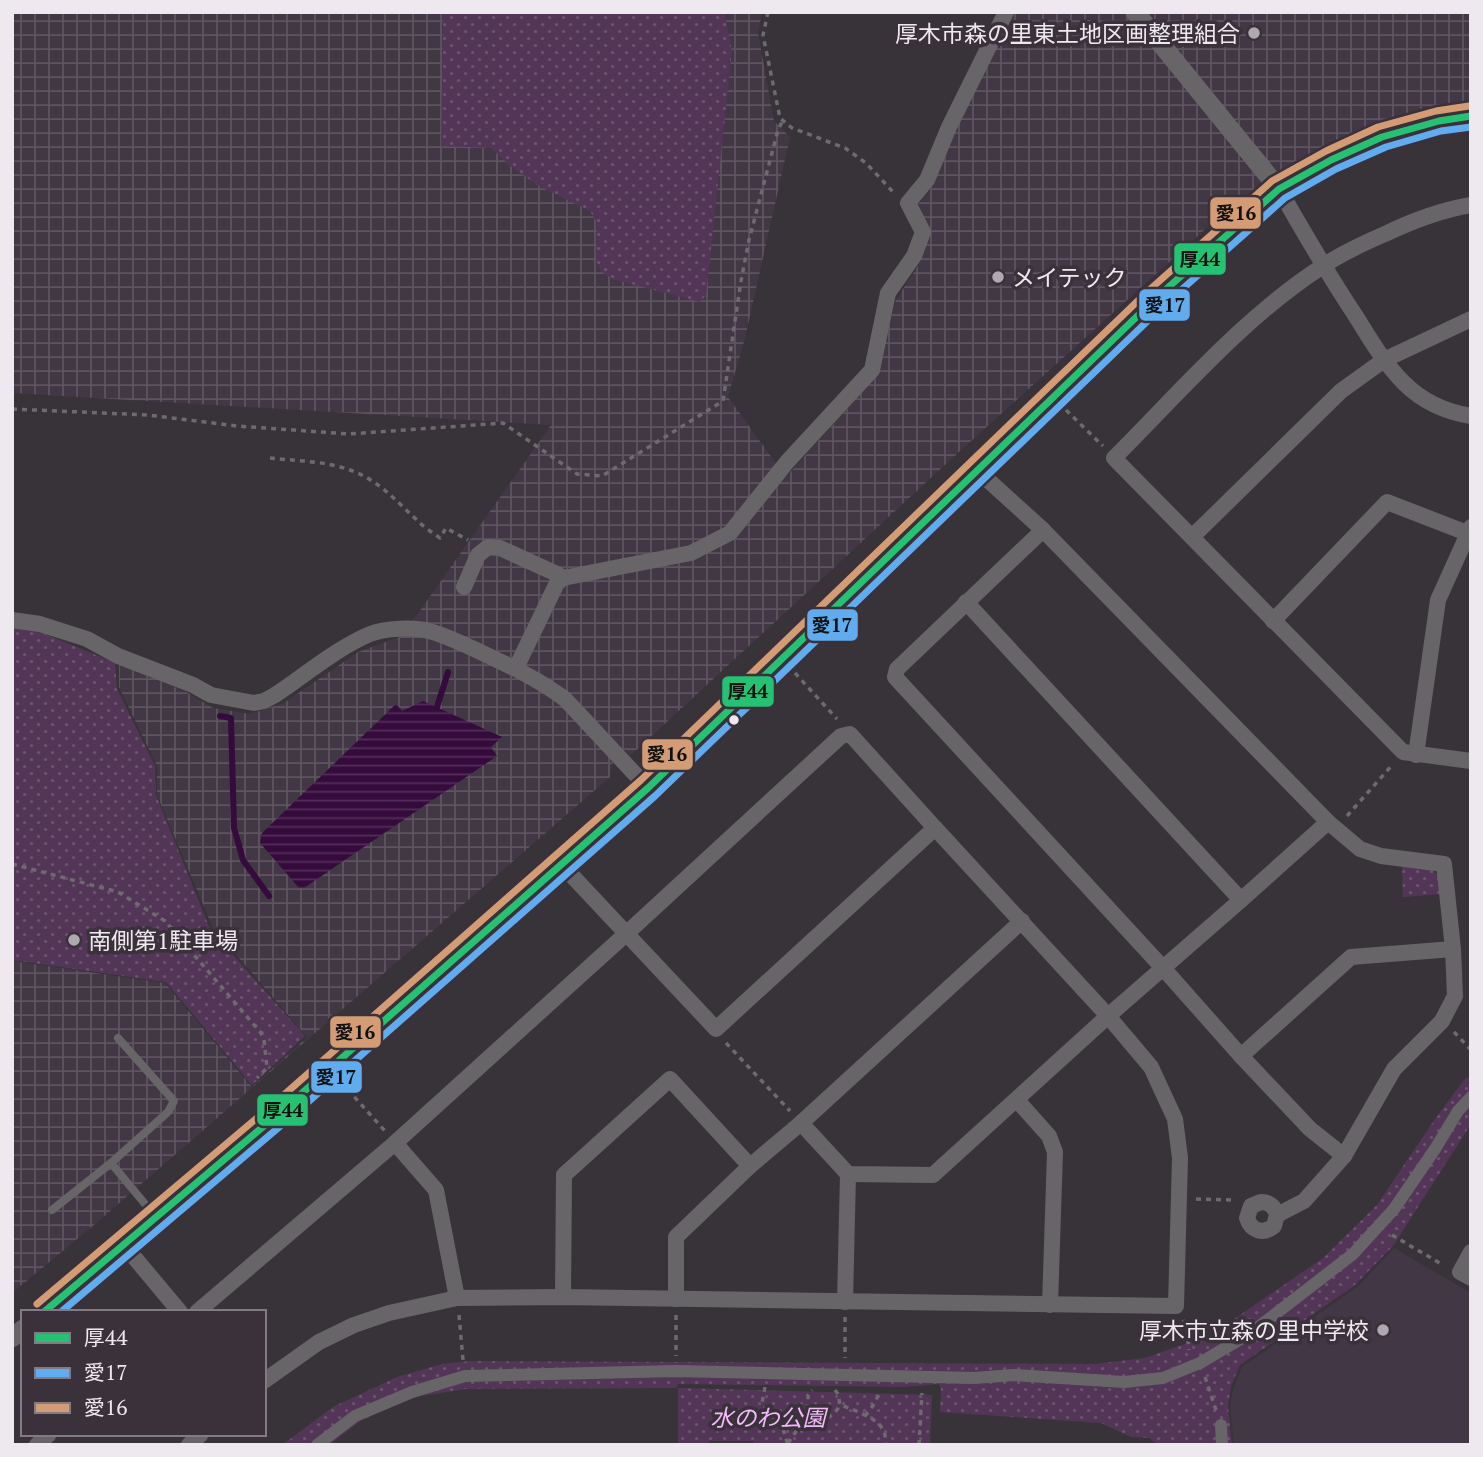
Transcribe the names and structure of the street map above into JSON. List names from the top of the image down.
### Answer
{
  "parks": ["水のわ公園"],
  "places": [
    "厚木市森の里東土地区画整理組合",
    "メイテック",
    "南側第1駐車場",
    "厚木市立森の里中学校"
  ],
  "lines": ["transit line 愛16", "transit line 厚44", "transit line 愛17"],
  "legend": ["厚44", "愛17", "愛16"]
}
